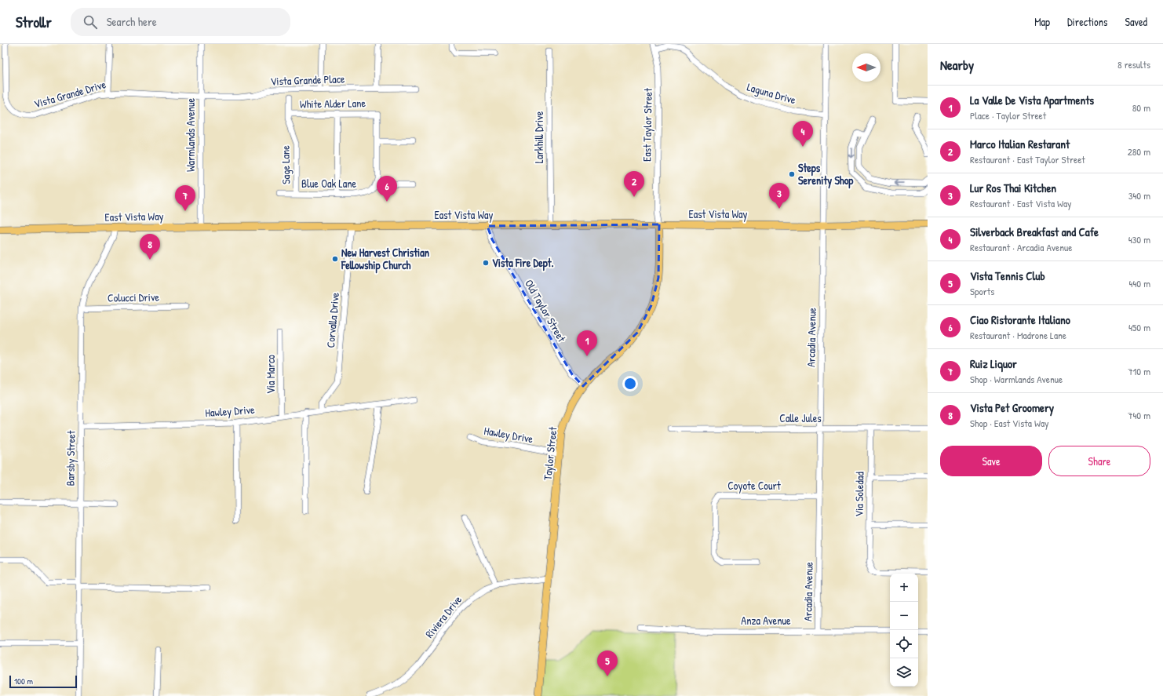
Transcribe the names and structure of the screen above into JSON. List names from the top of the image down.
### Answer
{
  "streets": {
    "main road": ["East Vista Way", "Taylor Street"],
    "street": [
      "Vista Grande Place",
      "Laguna Drive",
      "Vista Grande Drive",
      "White Alder Lane",
      "East Taylor Street",
      "Warmlands Avenue",
      "Larkhill Drive",
      "Sage Lane",
      "Blue Oak Lane",
      "Colucci Drive",
      "Old Taylor Street",
      "Corvalla Drive",
      "Arcadia Avenue",
      "Via Marco",
      "Hawley Drive",
      "Calle Jules",
      "Barsby Street",
      "Coyote Court",
      "Via Soledad",
      "Riviera Drive",
      "Anza Avenue"
    ]
  },
  "crossings": [
    ["Vista Grande Place", "Vista Grande Drive"],
    ["Vista Grande Place", "Warmlands Avenue"],
    ["Laguna Drive", "East Taylor Street"],
    ["Laguna Drive", "Arcadia Avenue"],
    ["Vista Grande Drive", "Warmlands Avenue"],
    ["White Alder Lane", "Sage Lane"],
    ["East Taylor Street", "East Vista Way"],
    ["East Taylor Street", "Taylor Street"],
    ["Warmlands Avenue", "East Vista Way"],
    ["Larkhill Drive", "East Vista Way"],
    ["Sage Lane", "Blue Oak Lane"],
    ["East Vista Way", "Old Taylor Street"],
    ["East Vista Way", "Corvalla Drive"],
    ["East Vista Way", "Arcadia Avenue"],
    ["East Vista Way", "Taylor Street"],
    ["East Vista Way", "Barsby Street"],
    ["Colucci Drive", "Barsby Street"],
    ["Old Taylor Street", "Taylor Street"],
    ["Corvalla Drive", "Hawley Drive"],
    ["Arcadia Avenue", "Calle Jules"],
    ["Arcadia Avenue", "Coyote Court"],
    ["Arcadia Avenue", "Anza Avenue"],
    ["Via Marco", "Hawley Drive"],
    ["Hawley Drive", "Taylor Street"],
    ["Hawley Drive", "Barsby Street"],
    ["Calle Jules", "Via Soledad"],
    ["Taylor Street", "Riviera Drive"]
  ],
  "places": ["Steps Serenity Shop", "New Harvest Christian Fellowship Church", "Vista Fire Dept."],
  "scale_bar": "100 m",
  "north": "left",
  "page": {
    "header": "Strollr",
    "search": "Search here",
    "nav": ["Map", "Directions", "Saved"],
    "heading": ["Nearby", "8 results"],
    "list": [
      {
        "mark": "1",
        "name": "La Valle De Vista Apartments",
        "note": "Place · Taylor Street",
        "value": "80 m"
      },
      {
        "mark": "2",
        "name": "Marco Italian Restarant",
        "note": "Restaurant · East Taylor Street",
        "value": "280 m"
      },
      {
        "mark": "3",
        "name": "Lur Ros Thai Kitchen",
        "note": "Restaurant · East Vista Way",
        "value": "340 m"
      },
      {
        "mark": "4",
        "name": "Silverback Breakfast and Cafe",
        "note": "Restaurant · Arcadia Avenue",
        "value": "430 m"
      },
      {
        "mark": "5",
        "name": "Vista Tennis Club",
        "note": "Sports",
        "value": "440 m"
      },
      {
        "mark": "6",
        "name": "Ciao Ristorante Italiano",
        "note": "Restaurant · Madrone Lane",
        "value": "450 m"
      },
      {
        "mark": "7",
        "name": "Ruiz Liquor",
        "note": "Shop · Warmlands Avenue",
        "value": "710 m"
      },
      {
        "mark": "8",
        "name": "Vista Pet Groomery",
        "note": "Shop · East Vista Way",
        "value": "740 m"
      }
    ],
    "pins": [
      "4",
      "2",
      "6",
      "3",
      "7",
      "8",
      "1",
      "5"
    ],
    "buttons": ["Save", "Share"],
    "map_buttons": ["+", "−"],
    "scale": "100 m"
  }
}
